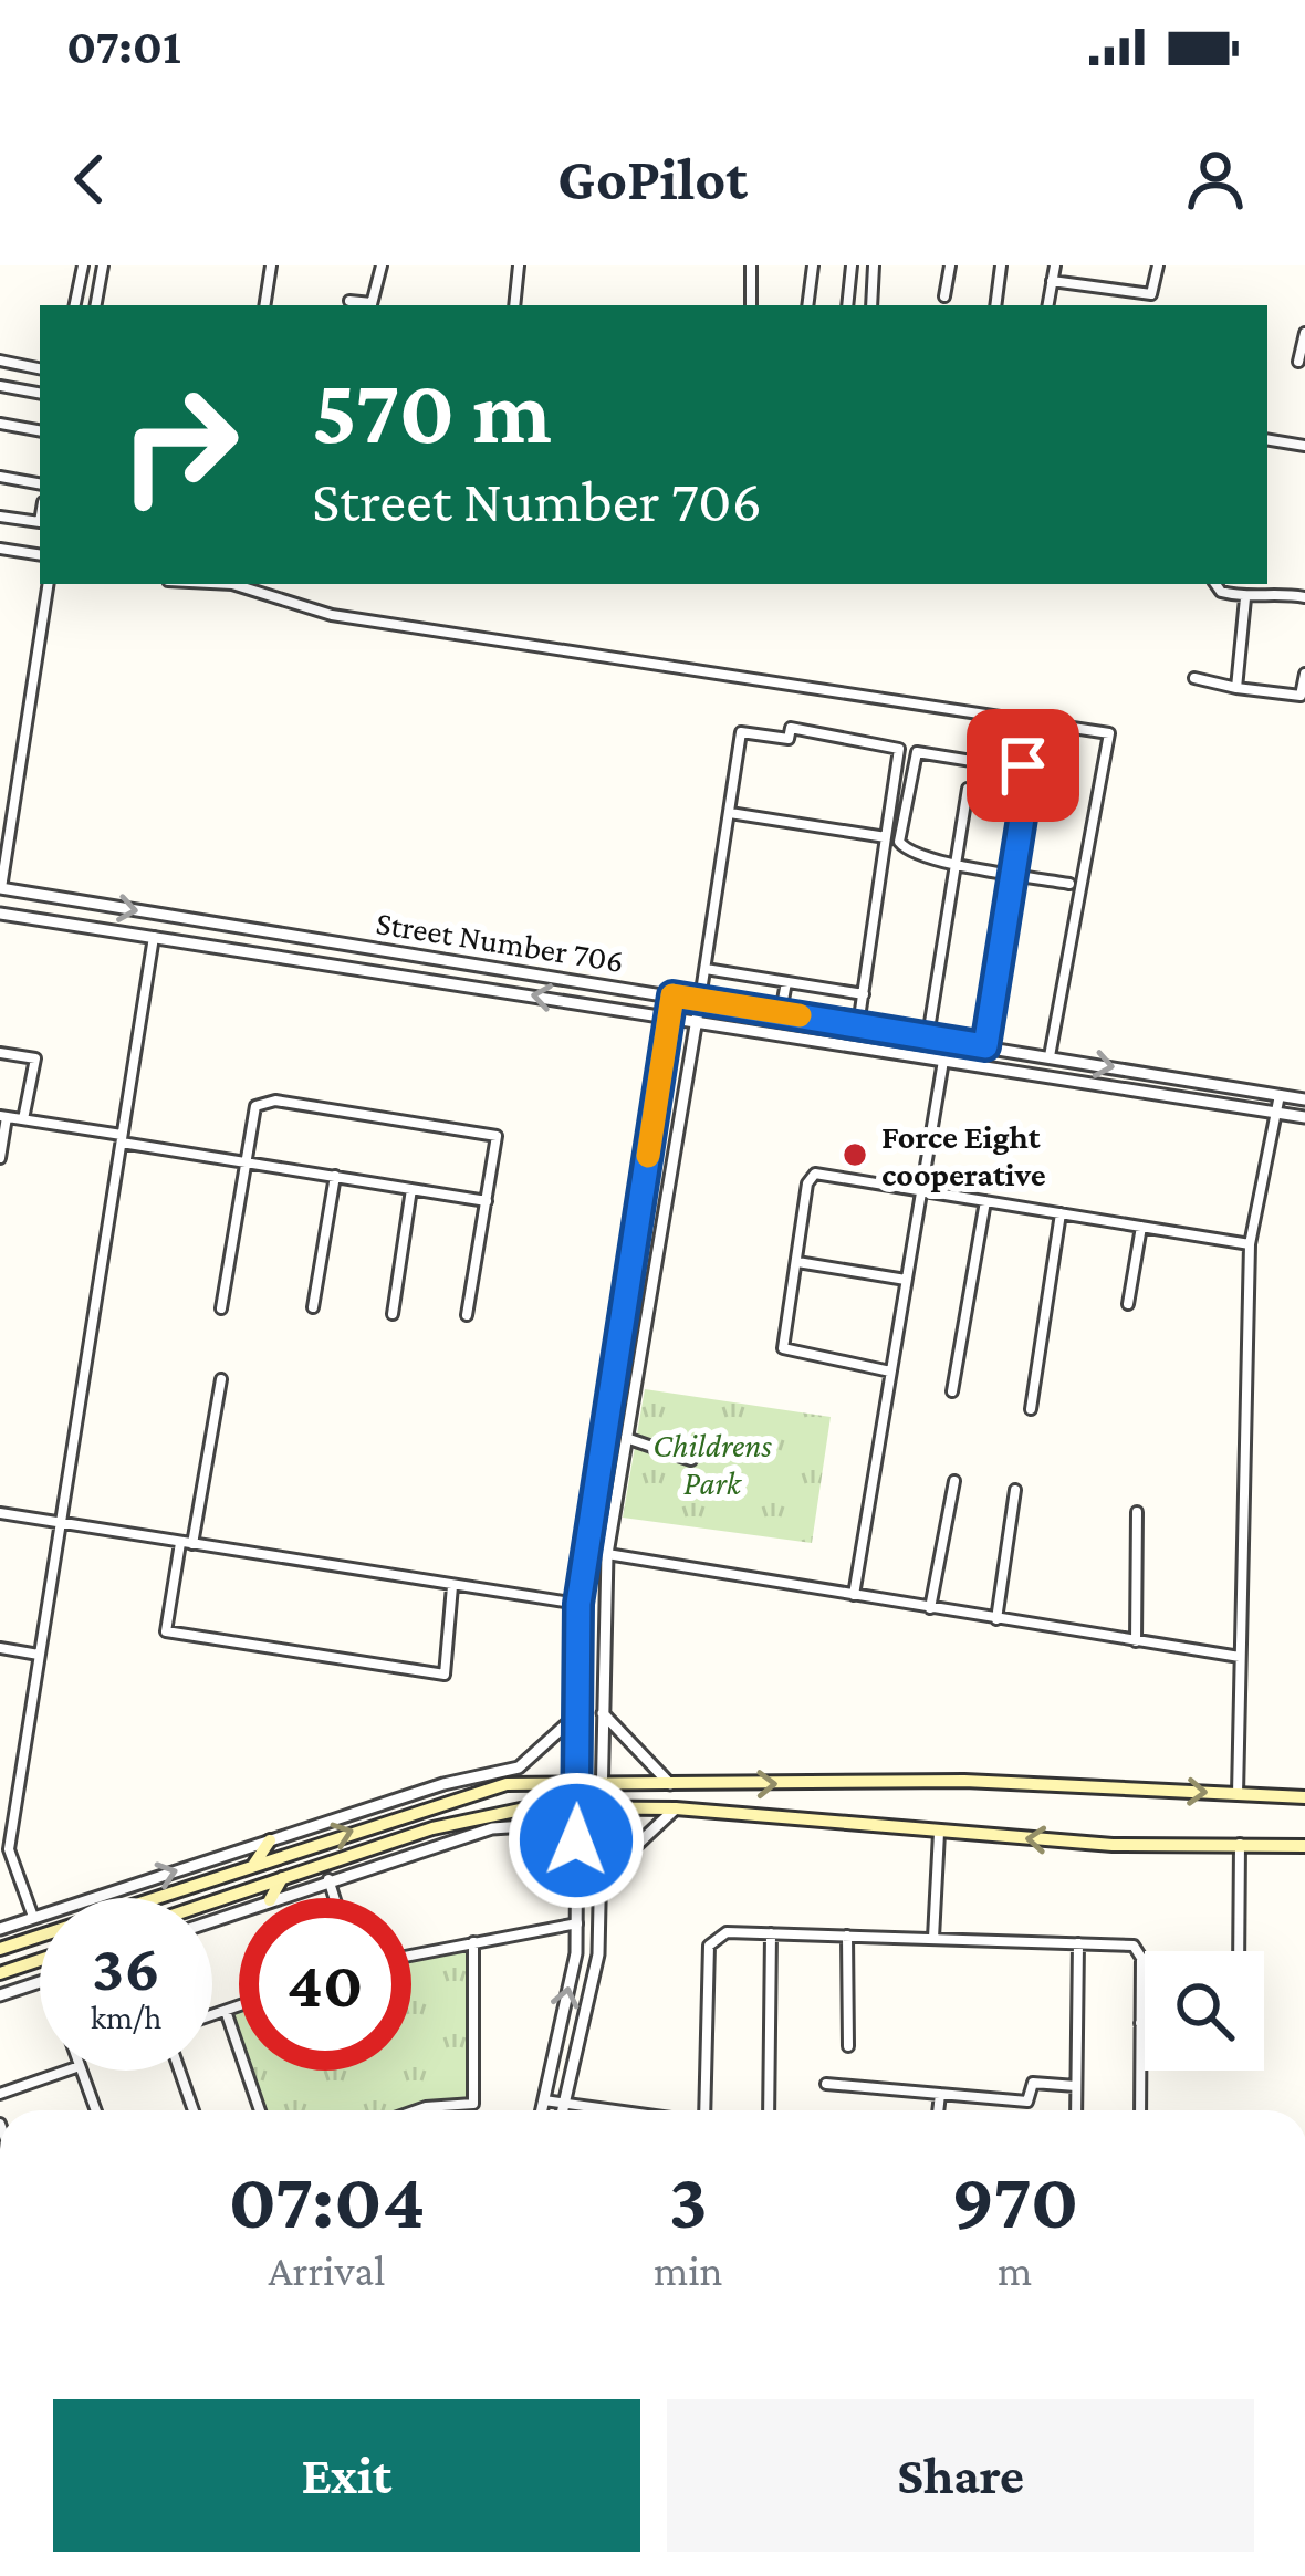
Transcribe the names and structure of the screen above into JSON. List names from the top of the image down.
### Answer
{
  "streets": {
    "street": ["Street Number 706"]
  },
  "parks": ["Childrens Park"],
  "places": ["Force Eight cooperative"],
  "page": {
    "status": "07:01",
    "header": "GoPilot",
    "turn": ["570 m", "Street Number 706"],
    "speed": "36 km/h",
    "limit": "40",
    "eta": [
      "07:04",
      "Arrival",
      "3",
      "min",
      "970",
      "m"
    ],
    "buttons": ["Exit", "Share"]
  }
}
